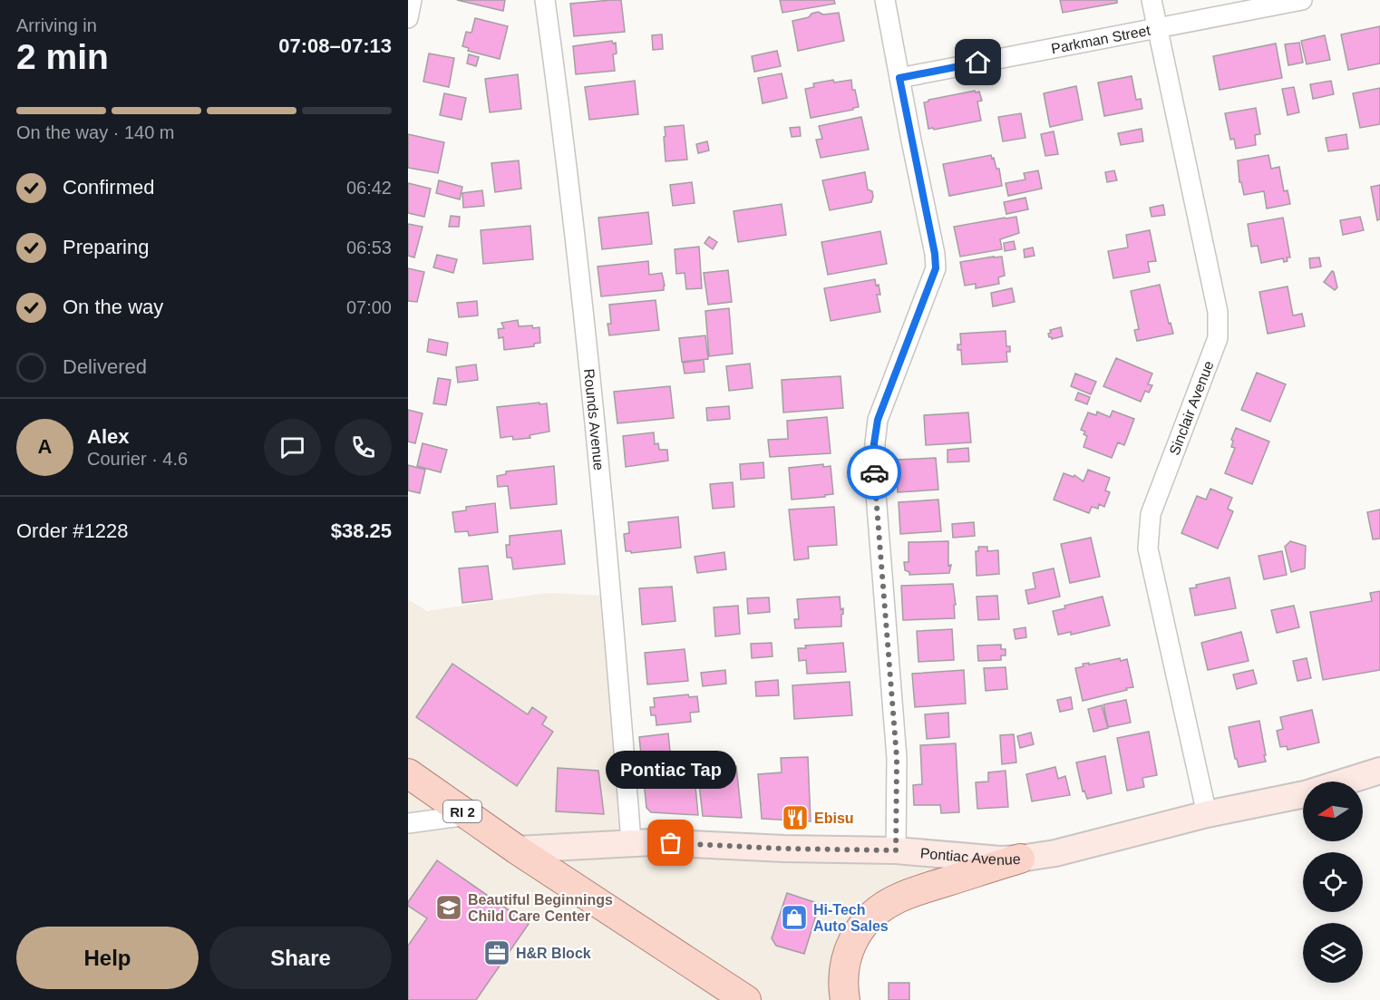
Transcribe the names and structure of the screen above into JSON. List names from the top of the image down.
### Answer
{
  "streets": {
    "main road": ["RI 2", "Pontiac Avenue"],
    "street": ["Parkman Street", "Sinclair Avenue", "Rounds Avenue"]
  },
  "crossings": [
    ["Parkman Street", "Sinclair Avenue"],
    ["Sinclair Avenue", "Pontiac Avenue"],
    ["Rounds Avenue", "Pontiac Avenue"],
    ["RI 2", "Pontiac Avenue"]
  ],
  "places": {
    "restaurant": ["Ebisu"],
    "other": ["Pontiac Tap"],
    "school or university": ["Beautiful Beginnings Child Care Center"],
    "shop": ["Hi-Tech Auto Sales"],
    "office": ["H&R Block"]
  },
  "north": "left",
  "page": {
    "heading": ["2 min", "Arriving in", "07:08–07:13"],
    "panel": [
      "Alex",
      "Courier · 4.6",
      "Order #1228",
      "$38.25"
    ],
    "bar": "On the way · 140 m",
    "list": [
      ["Confirmed", "06:42"],
      ["Preparing", "06:53"],
      ["On the way", "07:00"],
      "Delivered"
    ],
    "round": "A",
    "bubble": "Pontiac Tap",
    "buttons": ["Help", "Share"]
  }
}
